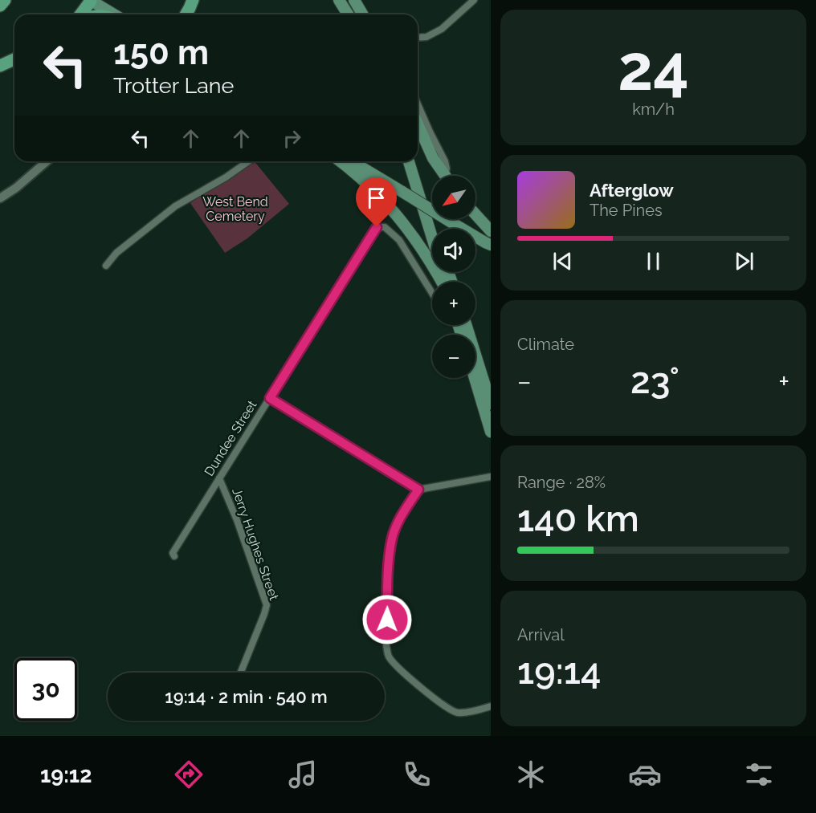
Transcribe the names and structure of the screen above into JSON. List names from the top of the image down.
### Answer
{
  "streets": {
    "street": ["Dundee Street", "Jerry Hughes Street"]
  },
  "crossings": [
    ["Dundee Street", "Jerry Hughes Street"]
  ],
  "parks": ["West Bend Cemetery"],
  "north": "bottom left",
  "page": {
    "tile": [
      ["24", "km/h"],
      "Climate",
      ["Range · 28%", "140 km"],
      ["Arrival", "19:14"]
    ],
    "turn": ["150 m", "Trotter Lane"],
    "song": ["Afterglow", "The Pines"],
    "map_buttons": ["+", "−"],
    "heat": ["−", "23°", "+"],
    "limit": "30",
    "trip": "19:14 · 2 min · 540 m",
    "tabs": "19:12"
  }
}
